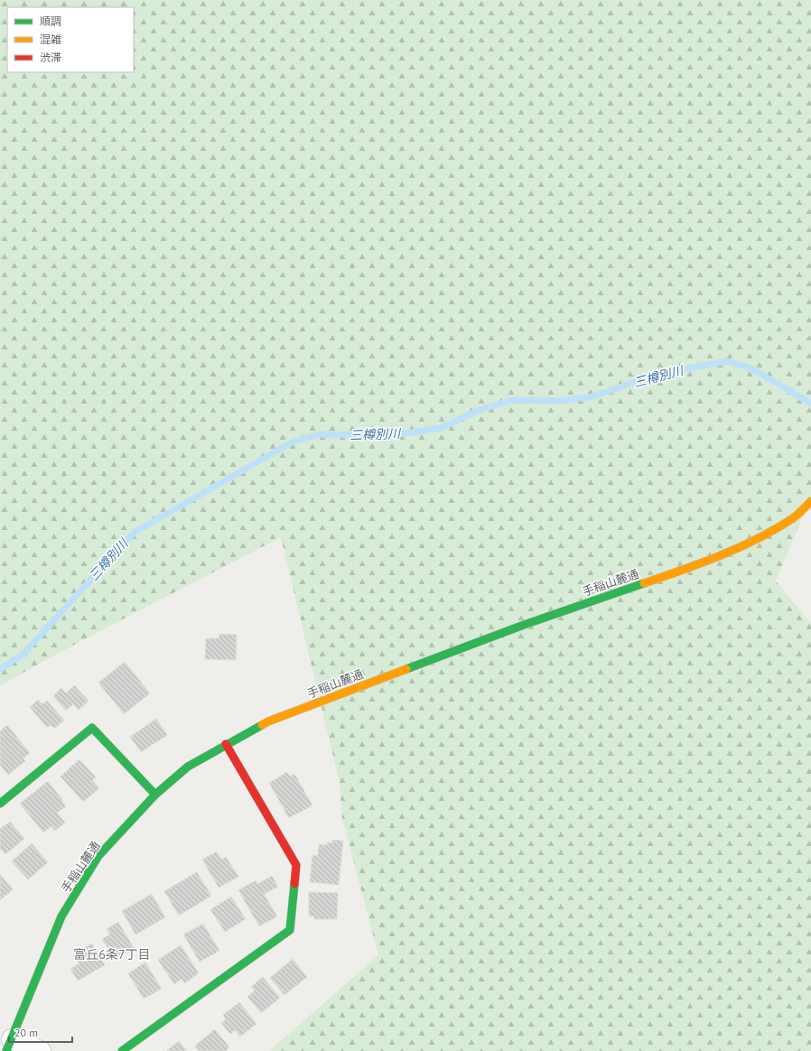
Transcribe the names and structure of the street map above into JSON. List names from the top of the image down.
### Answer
{
  "streets": {
    "street": ["手稲山麓通"]
  },
  "districts": ["富丘6条7丁目"],
  "water": ["三樽別川"],
  "legend": ["順調", "混雑", "渋滞"],
  "scale_bar": "20 m"
}
